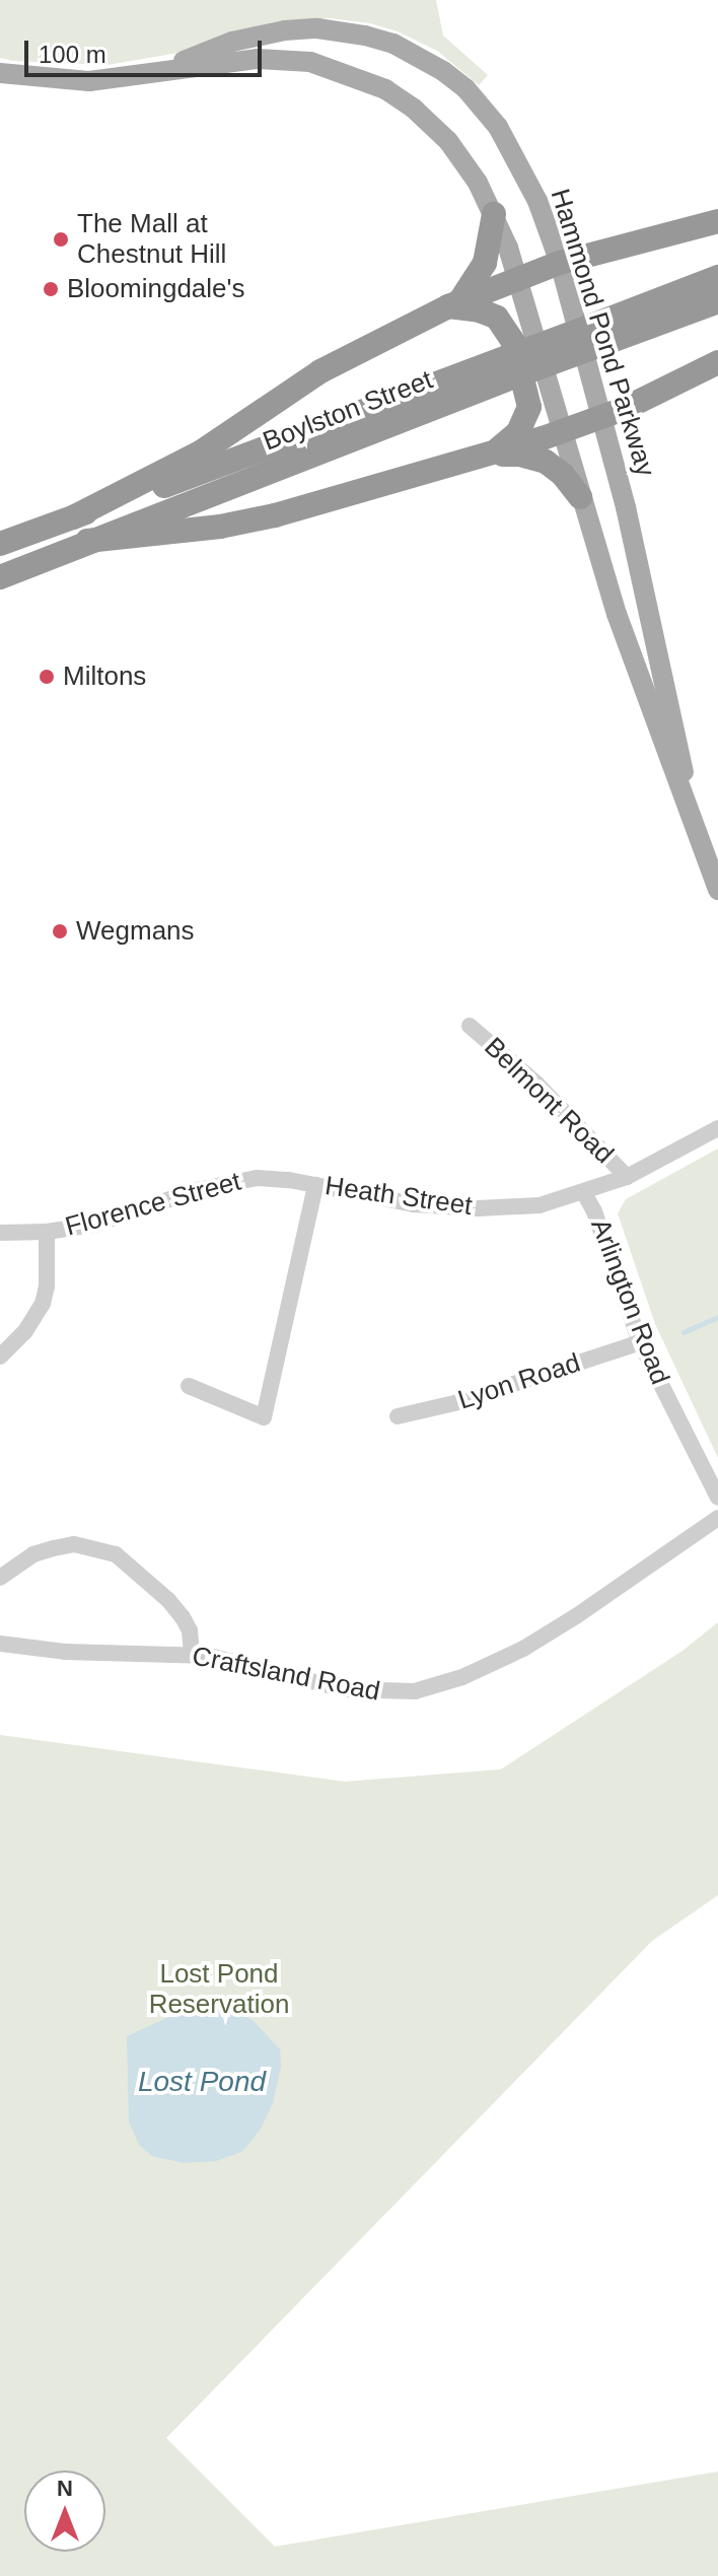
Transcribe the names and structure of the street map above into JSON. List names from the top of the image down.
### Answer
{
  "streets": {
    "highway": ["Boylston Street"],
    "main road": ["Hammond Pond Parkway"],
    "street": [
      "Belmont Road",
      "Heath Street",
      "Florence Street",
      "Arlington Road",
      "Lyon Road",
      "Craftsland Road"
    ]
  },
  "crossings": [
    ["Belmont Road", "Heath Street"],
    ["Heath Street", "Florence Street"],
    ["Heath Street", "Arlington Road"],
    ["Arlington Road", "Lyon Road"]
  ],
  "water": ["Lost Pond"],
  "parks": ["Lost Pond Reservation"],
  "places": [
    "The Mall at Chestnut Hill",
    "Bloomingdale's",
    "Miltons",
    "Wegmans"
  ],
  "scale_bar": "100 m",
  "north": "top"
}
